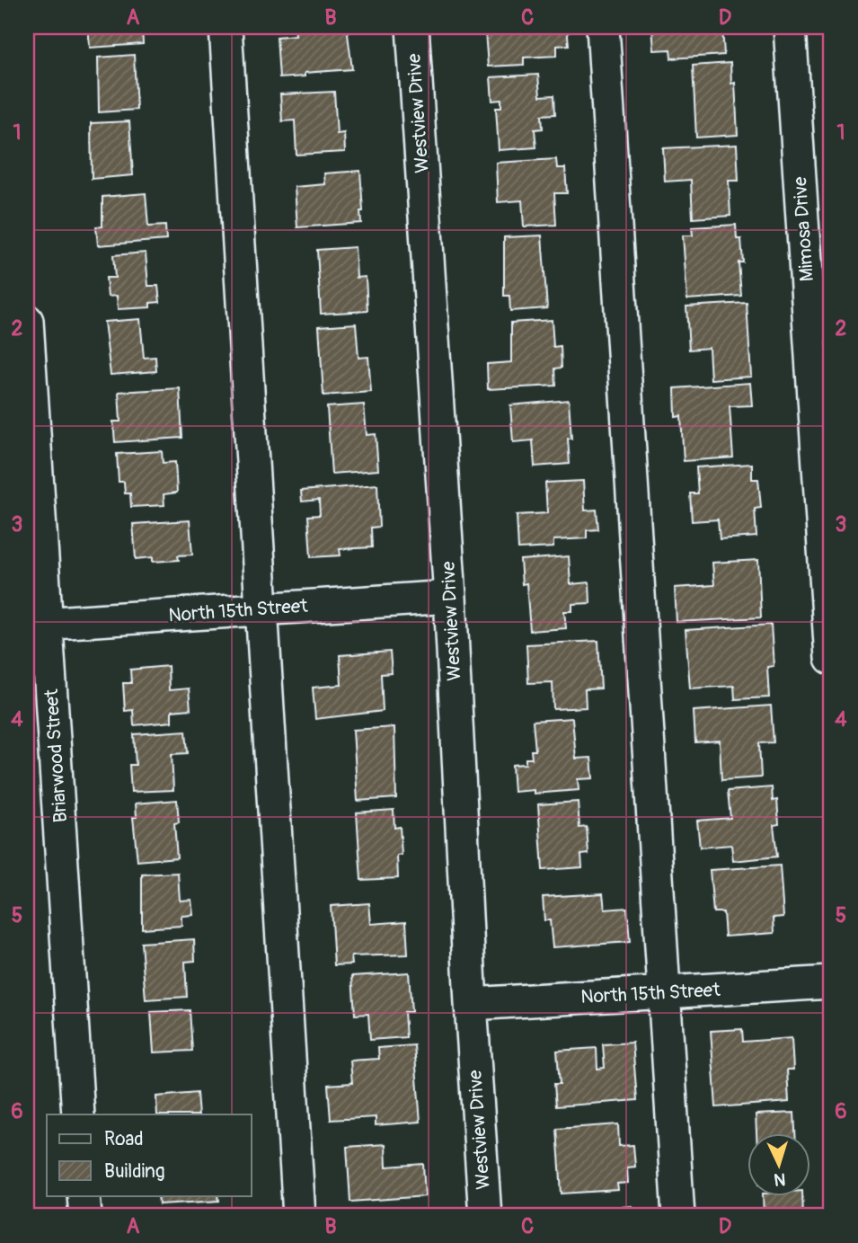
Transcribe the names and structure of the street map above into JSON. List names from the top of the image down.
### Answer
{
  "streets": {
    "street": [
      "Westview Drive",
      "Mimosa Drive",
      "North 15th Street",
      "Briarwood Street"
    ]
  },
  "crossings": [
    ["Westview Drive", "North 15th Street"],
    ["North 15th Street", "Briarwood Street"]
  ],
  "legend": ["Road", "Building"],
  "north": "bottom",
  "grid": {
    "columns": [
      "A",
      "B",
      "C",
      "D"
    ],
    "rows": [
      "1",
      "2",
      "3",
      "4",
      "5",
      "6"
    ]
  }
}
